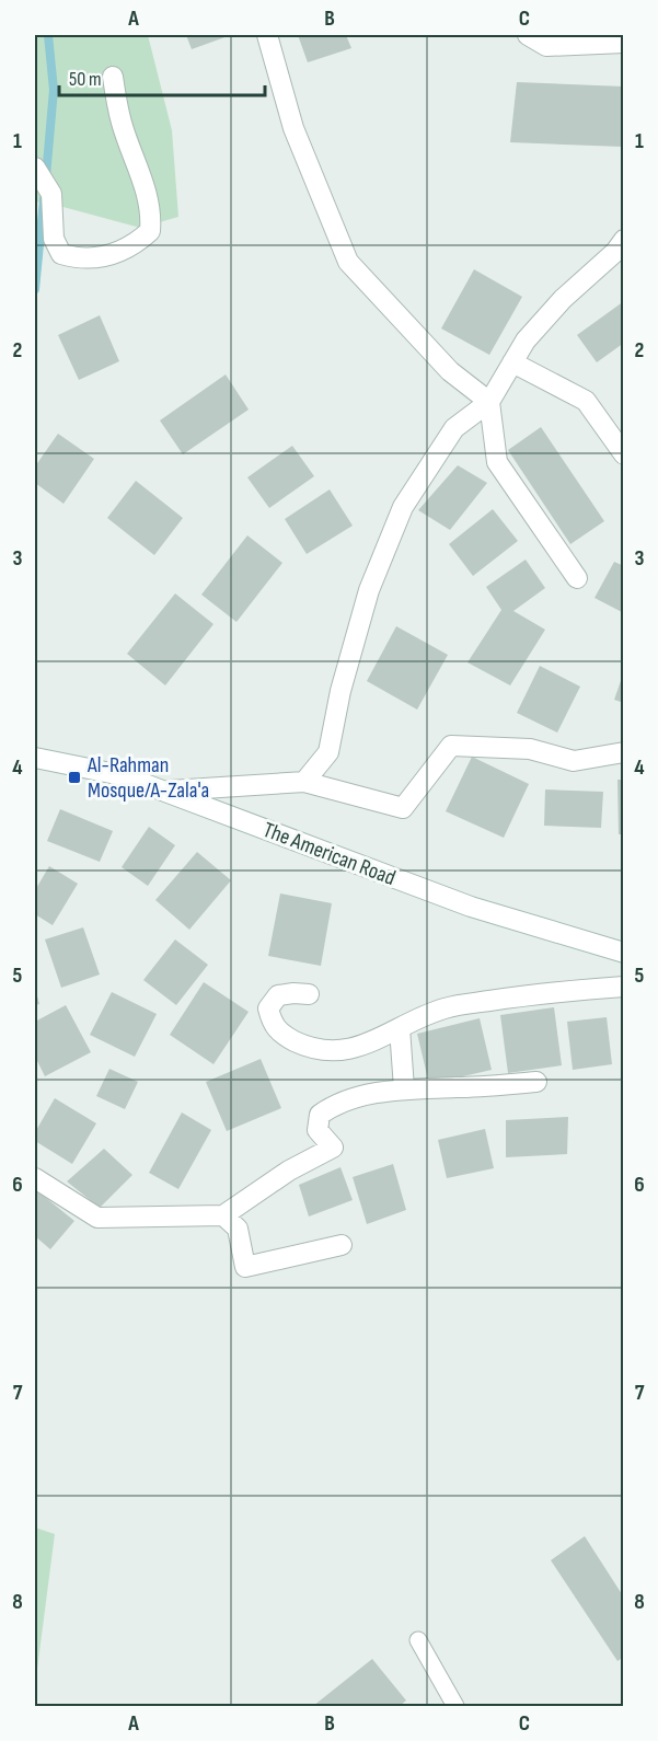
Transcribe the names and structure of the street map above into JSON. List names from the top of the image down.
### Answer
{
  "streets": {
    "street": ["The American Road"]
  },
  "places": {
    "transit": ["Al-Rahman Mosque/A-Zala'a"]
  },
  "scale_bar": "50 m",
  "grid": {
    "columns": ["A", "B", "C"],
    "rows": [
      "1",
      "2",
      "3",
      "4",
      "5",
      "6",
      "7",
      "8"
    ]
  }
}
